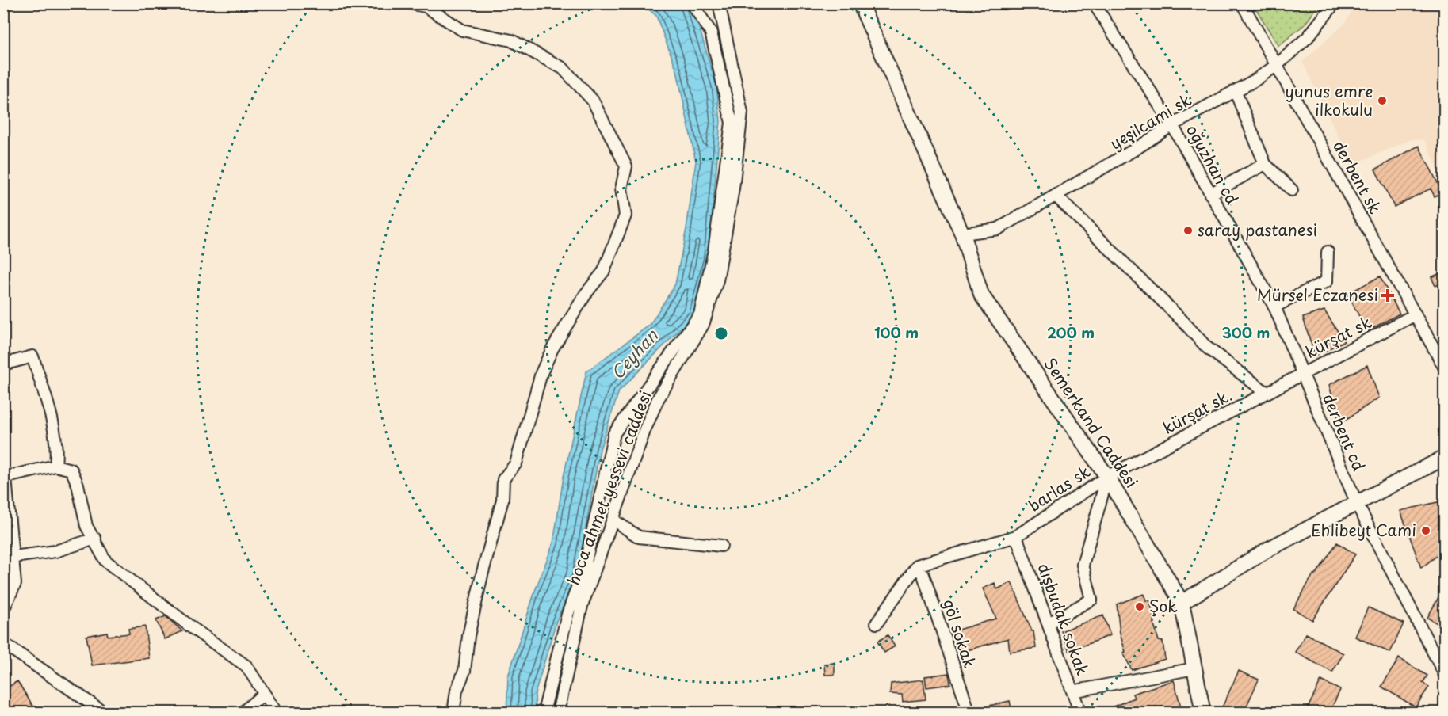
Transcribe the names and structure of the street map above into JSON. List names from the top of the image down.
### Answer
{
  "streets": {
    "street": [
      "yeşilcami sk",
      "oğuzhan cd",
      "derbent sk",
      "kürşat sk",
      "kürşat sk.",
      "Semerkand Caddesi",
      "derbent cd",
      "hoca ahmet yessevi caddesi",
      "barlas sk",
      "dışbudak sokak",
      "göl sokak"
    ]
  },
  "crossings": [
    ["yeşilcami sk", "oğuzhan cd"],
    ["yeşilcami sk", "derbent sk"],
    ["yeşilcami sk", "Semerkand Caddesi"],
    ["oğuzhan cd", "kürşat sk"],
    ["oğuzhan cd", "kürşat sk."],
    ["oğuzhan cd", "derbent cd"],
    ["derbent sk", "kürşat sk"],
    ["kürşat sk", "kürşat sk."],
    ["kürşat sk", "derbent cd"],
    ["kürşat sk.", "Semerkand Caddesi"],
    ["kürşat sk.", "derbent cd"],
    ["kürşat sk.", "barlas sk"],
    ["Semerkand Caddesi", "barlas sk"],
    ["barlas sk", "dışbudak sokak"],
    ["barlas sk", "göl sokak"]
  ],
  "water": ["Ceyhan"],
  "places": {
    "other": [
      "yunus emre ilkokulu",
      "saray pastanesi",
      "Ehlibeyt Cami",
      "Şok"
    ],
    "health": ["Mürsel Eczanesi"]
  },
  "rings": ["100 m", "200 m", "300 m"]
}
